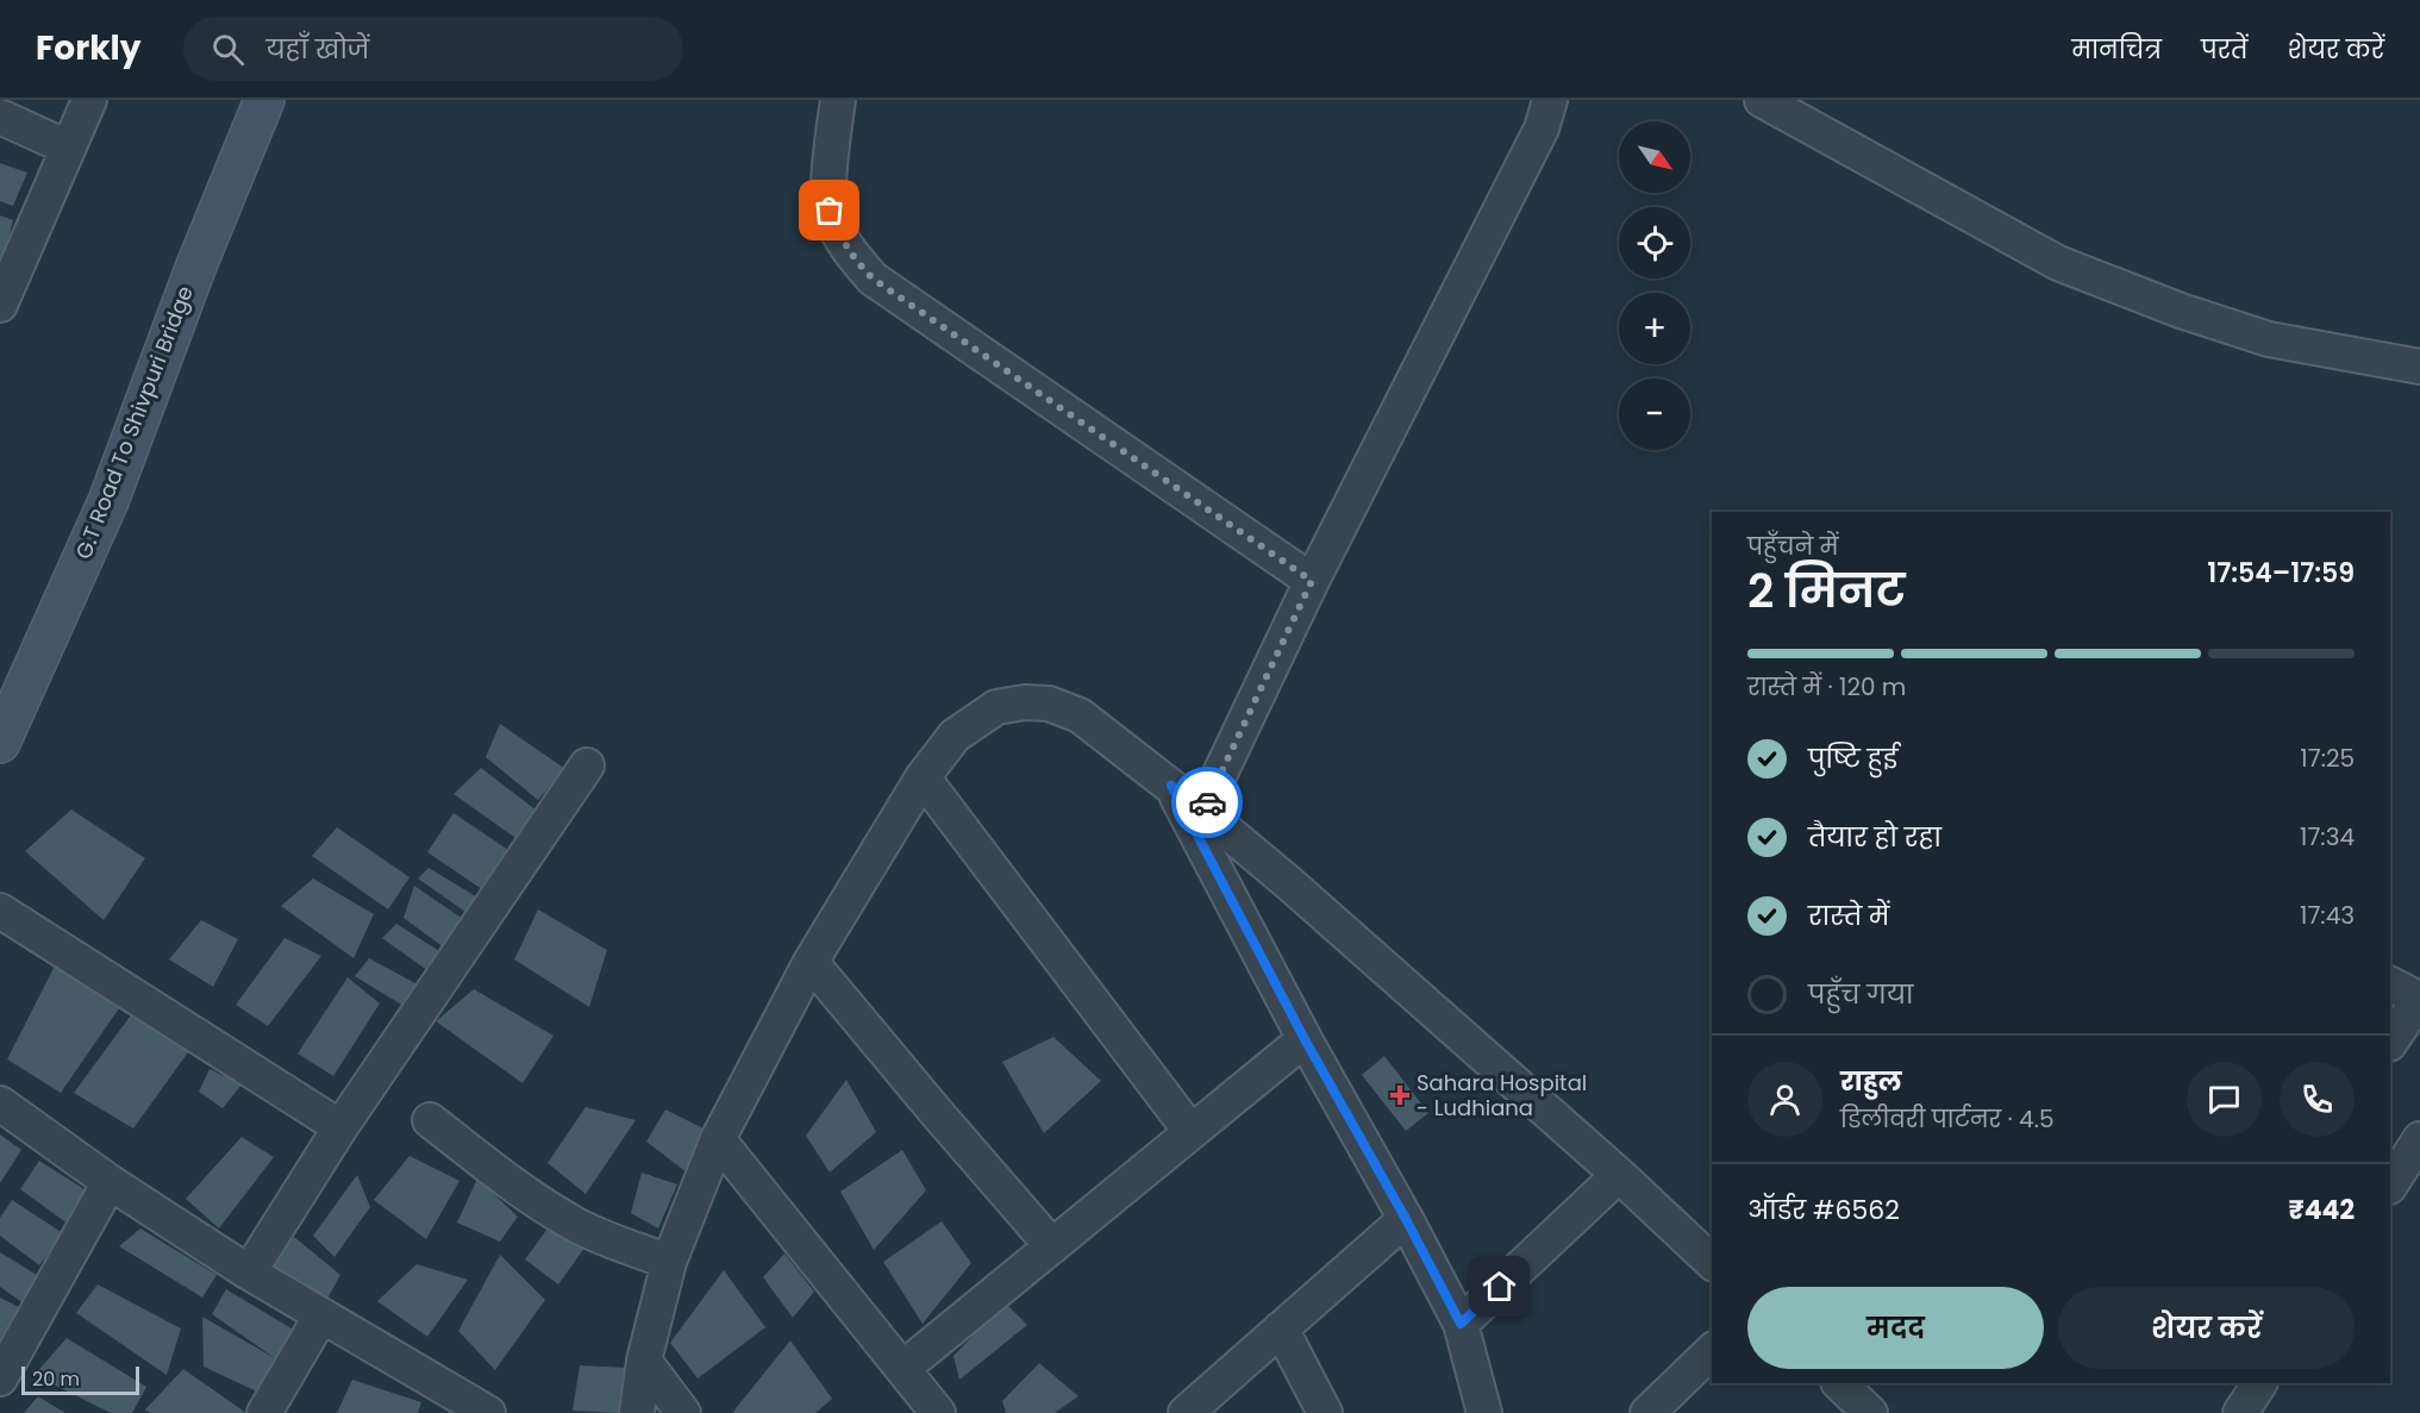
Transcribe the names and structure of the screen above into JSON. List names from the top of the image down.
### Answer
{
  "streets": {
    "street": ["G.T Road To Shivpuri Bridge"]
  },
  "places": {
    "health": ["Sahara Hospital - Ludhiana"]
  },
  "scale_bar": "20 m",
  "north": "bottom right",
  "page": {
    "header": "Forkly",
    "search": "यहाँ खोजें",
    "nav": ["मानचित्र", "परतें", "शेयर करें"],
    "map_buttons": ["+", "−"],
    "heading": ["2 मिनट", "पहुँचने में", "17:54–17:59"],
    "panel": [
      "राहुल",
      "डिलीवरी पार्टनर · 4.5",
      "ऑर्डर #6562",
      "₹442"
    ],
    "bar": "रास्ते में · 120 m",
    "list": [
      ["पुष्टि हुई", "17:25"],
      ["तैयार हो रहा", "17:34"],
      ["रास्ते में", "17:43"],
      "पहुँच गया"
    ],
    "buttons": ["मदद", "शेयर करें"],
    "scale": "20 m"
  }
}
